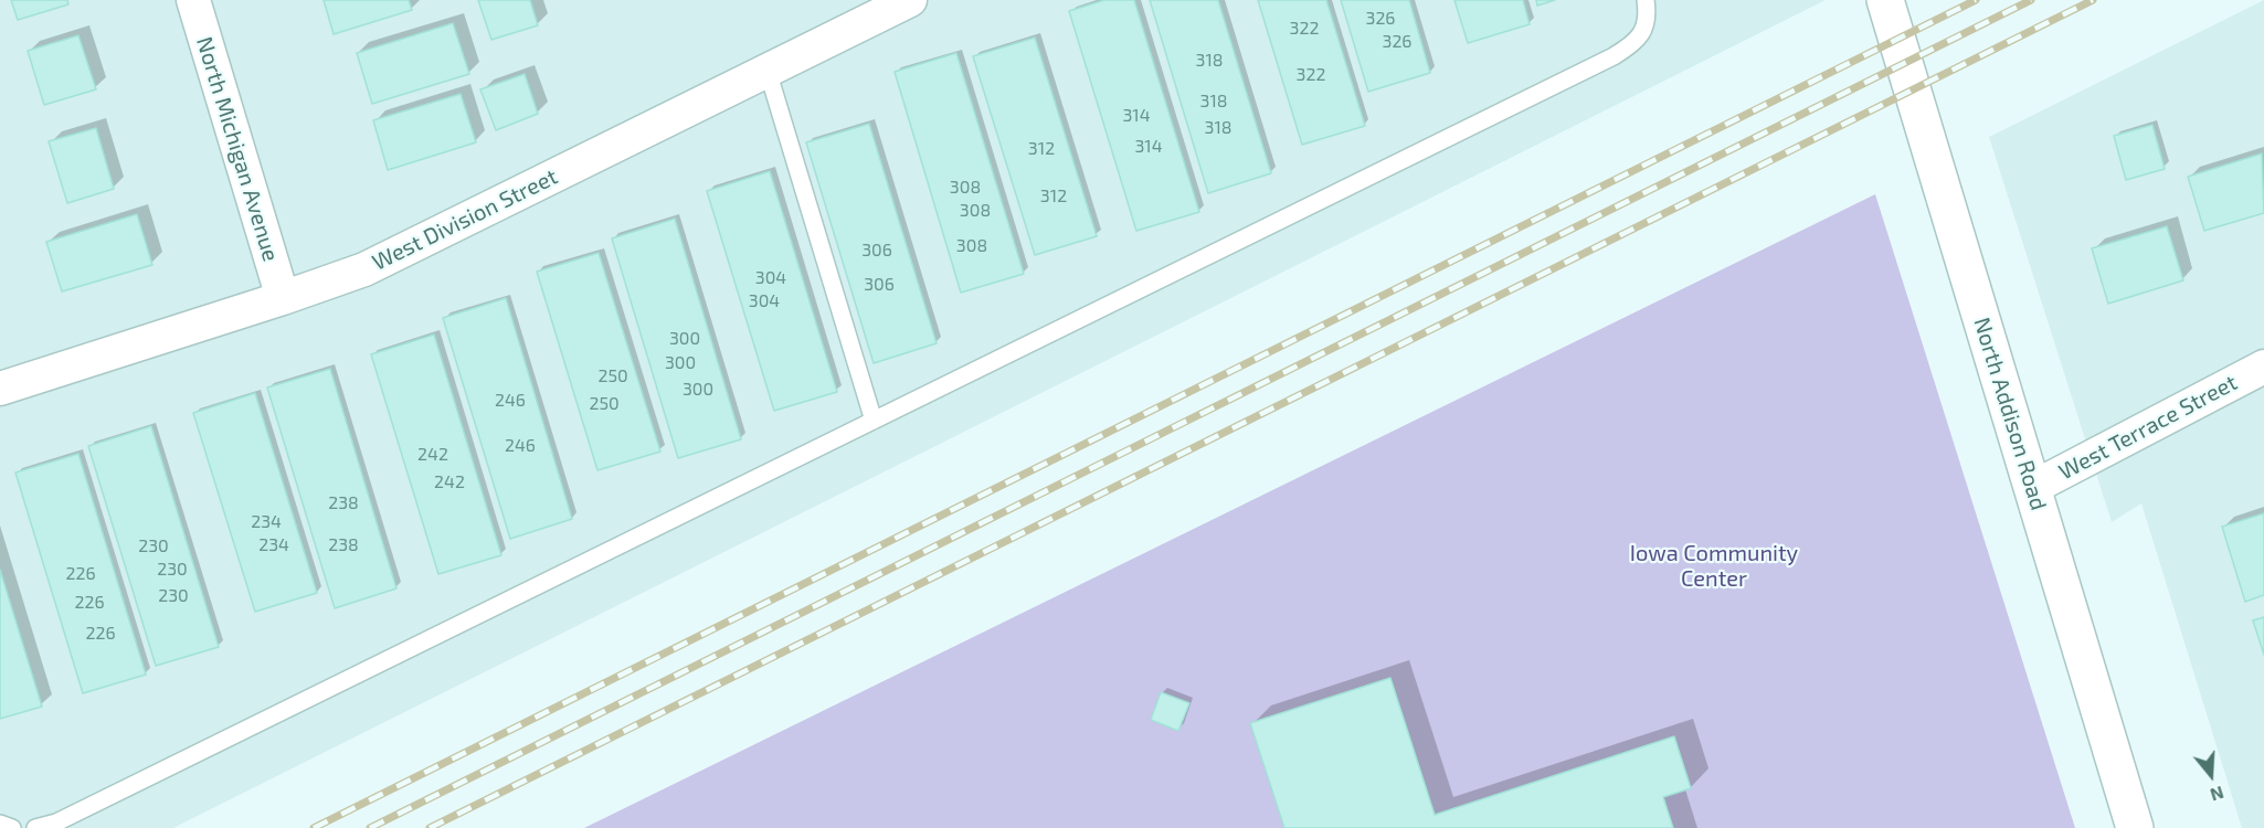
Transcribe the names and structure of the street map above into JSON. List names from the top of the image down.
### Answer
{
  "streets": {
    "street": [
      "North Michigan Avenue",
      "West Division Street",
      "North Addison Road",
      "West Terrace Street"
    ]
  },
  "crossings": [
    ["North Michigan Avenue", "West Division Street"],
    ["North Addison Road", "West Terrace Street"]
  ],
  "parks": ["Iowa Community Center"],
  "house_numbers": [
    "326",
    "322",
    "326",
    "318",
    "322",
    "318",
    "314",
    "318",
    "314",
    "312",
    "308",
    "312",
    "308",
    "308",
    "306",
    "304",
    "306",
    "304",
    "300",
    "300",
    "250",
    "300",
    "246",
    "250",
    "246",
    "242",
    "242",
    "238",
    "234",
    "234",
    "238",
    "230",
    "230",
    "226",
    "230",
    "226",
    "226"
  ],
  "north": "bottom"
}
